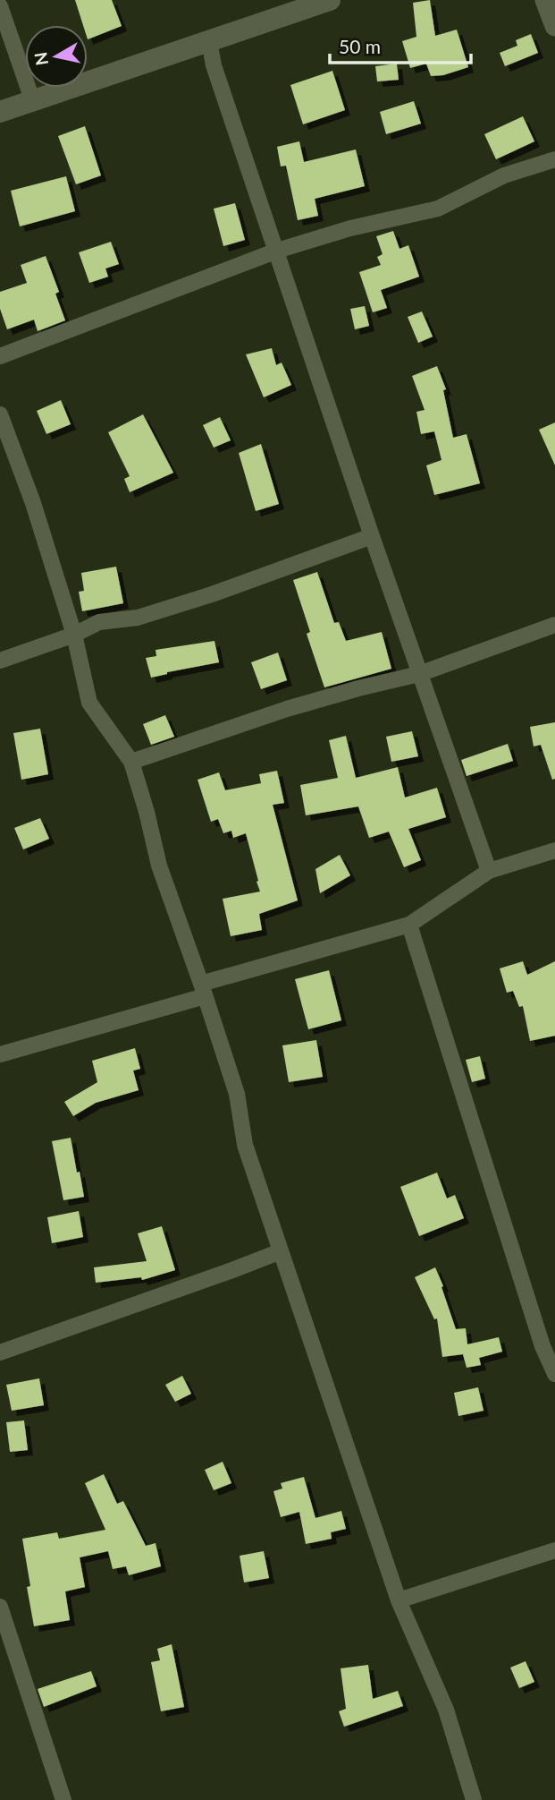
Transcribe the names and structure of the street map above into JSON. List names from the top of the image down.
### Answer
{
  "scale_bar": "50 m",
  "north": "left"
}
